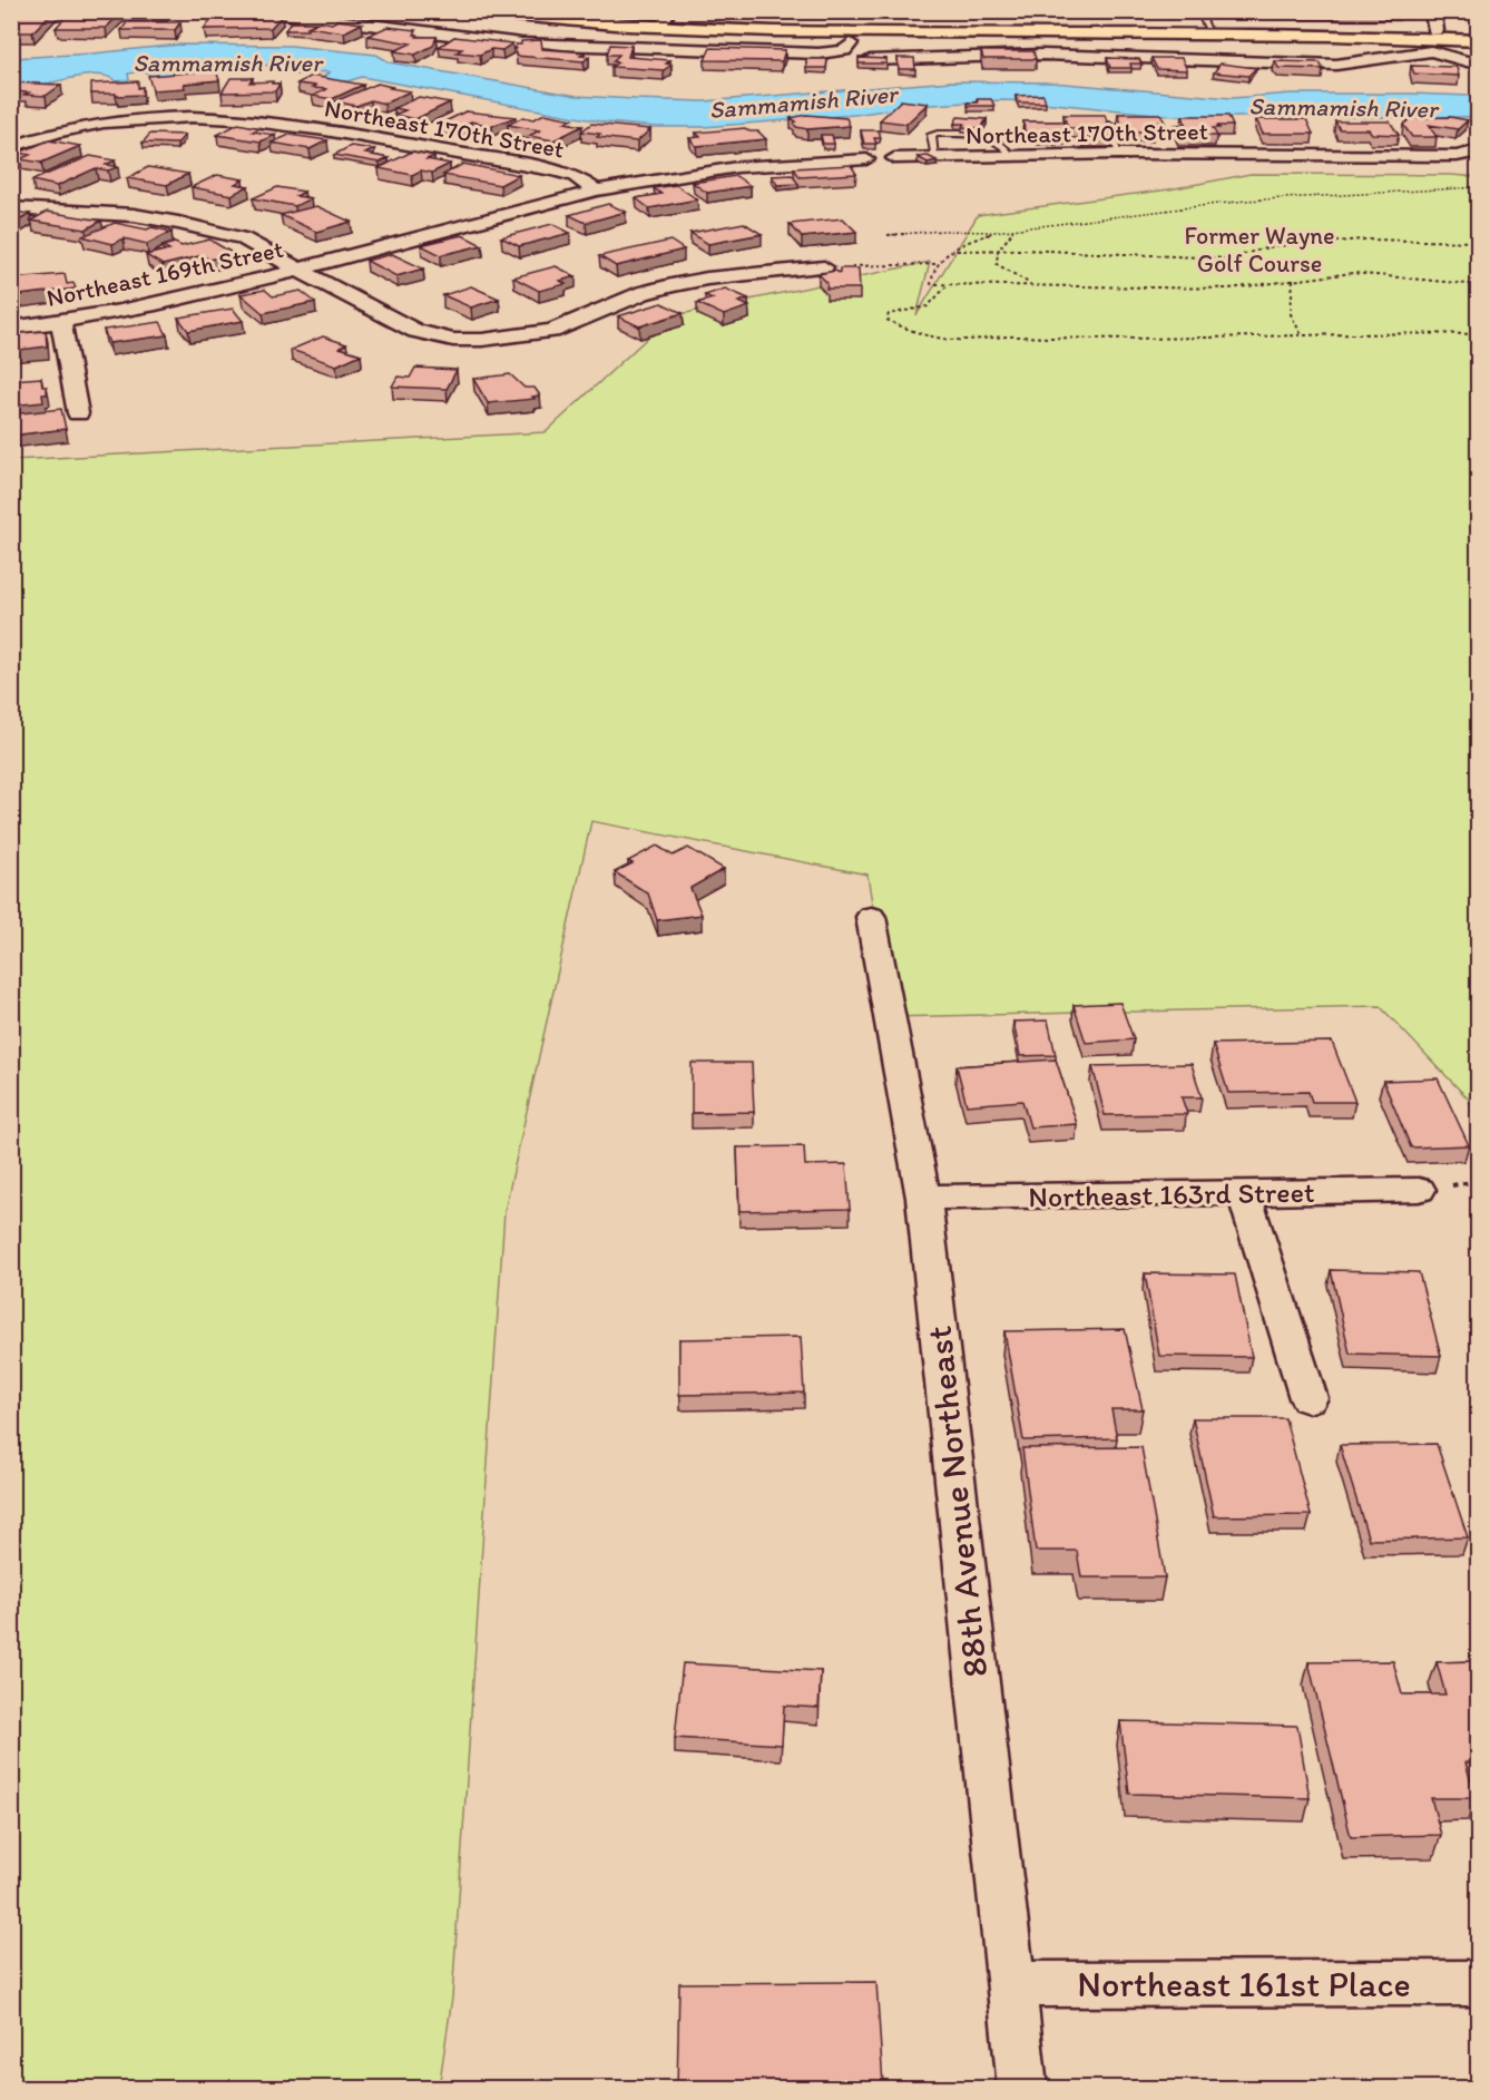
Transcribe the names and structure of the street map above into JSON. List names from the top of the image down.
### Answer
{
  "streets": {
    "street": [
      "Northeast 170th Street",
      "Northeast 169th Street",
      "Northeast 163rd Street",
      "88th Avenue Northeast",
      "Northeast 161st Place"
    ]
  },
  "crossings": [
    ["Northeast 163rd Street", "88th Avenue Northeast"],
    ["88th Avenue Northeast", "Northeast 161st Place"]
  ],
  "water": ["Sammamish River"],
  "parks": ["Former Wayne Golf Course"]
}
